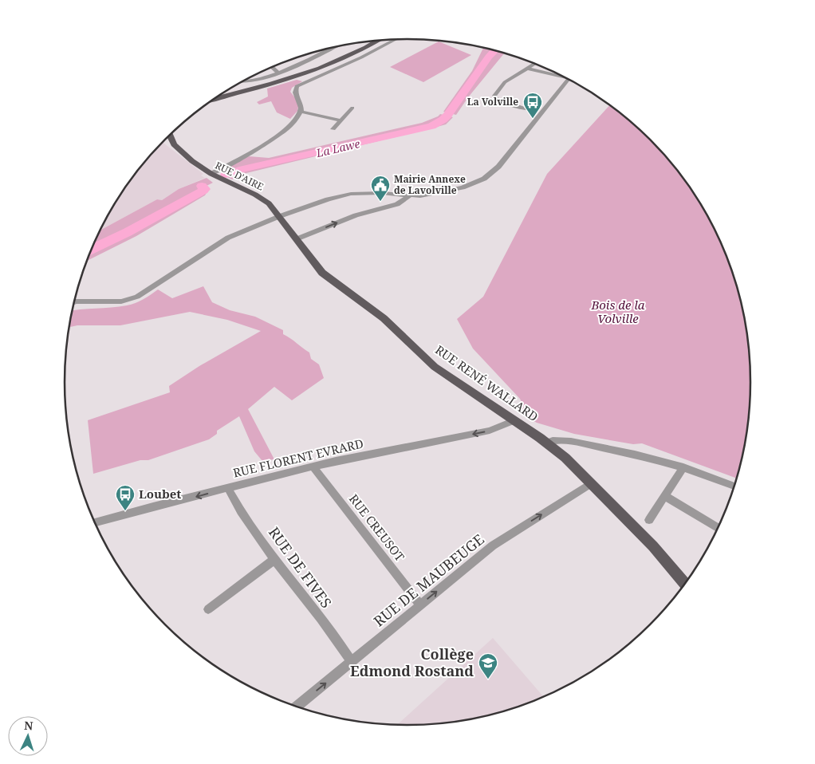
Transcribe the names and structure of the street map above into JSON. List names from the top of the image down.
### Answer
{
  "streets": {
    "main road": ["RUE D'AIRE", "RUE RENÉ WALLARD"],
    "street": [
      "RUE FLORENT EVRARD",
      "RUE CREUSOT",
      "RUE DE FIVES",
      "RUE DE MAUBEUGE"
    ]
  },
  "crossings": [
    ["RUE D'AIRE", "RUE RENÉ WALLARD"],
    ["RUE RENÉ WALLARD", "RUE FLORENT EVRARD"],
    ["RUE RENÉ WALLARD", "RUE DE MAUBEUGE"],
    ["RUE FLORENT EVRARD", "RUE CREUSOT"],
    ["RUE FLORENT EVRARD", "RUE DE FIVES"],
    ["RUE CREUSOT", "RUE DE MAUBEUGE"],
    ["RUE DE FIVES", "RUE DE MAUBEUGE"]
  ],
  "one_way": ["RUE FLORENT EVRARD", "RUE DE MAUBEUGE"],
  "water": ["La Lawe"],
  "parks": ["Bois de la Volville"],
  "places": {
    "bus stop": ["La Volville", "Loubet"],
    "public building": ["Mairie Annexe de Lavolville"],
    "school or university": ["Collège Edmond Rostand"]
  },
  "north": "top"
}
